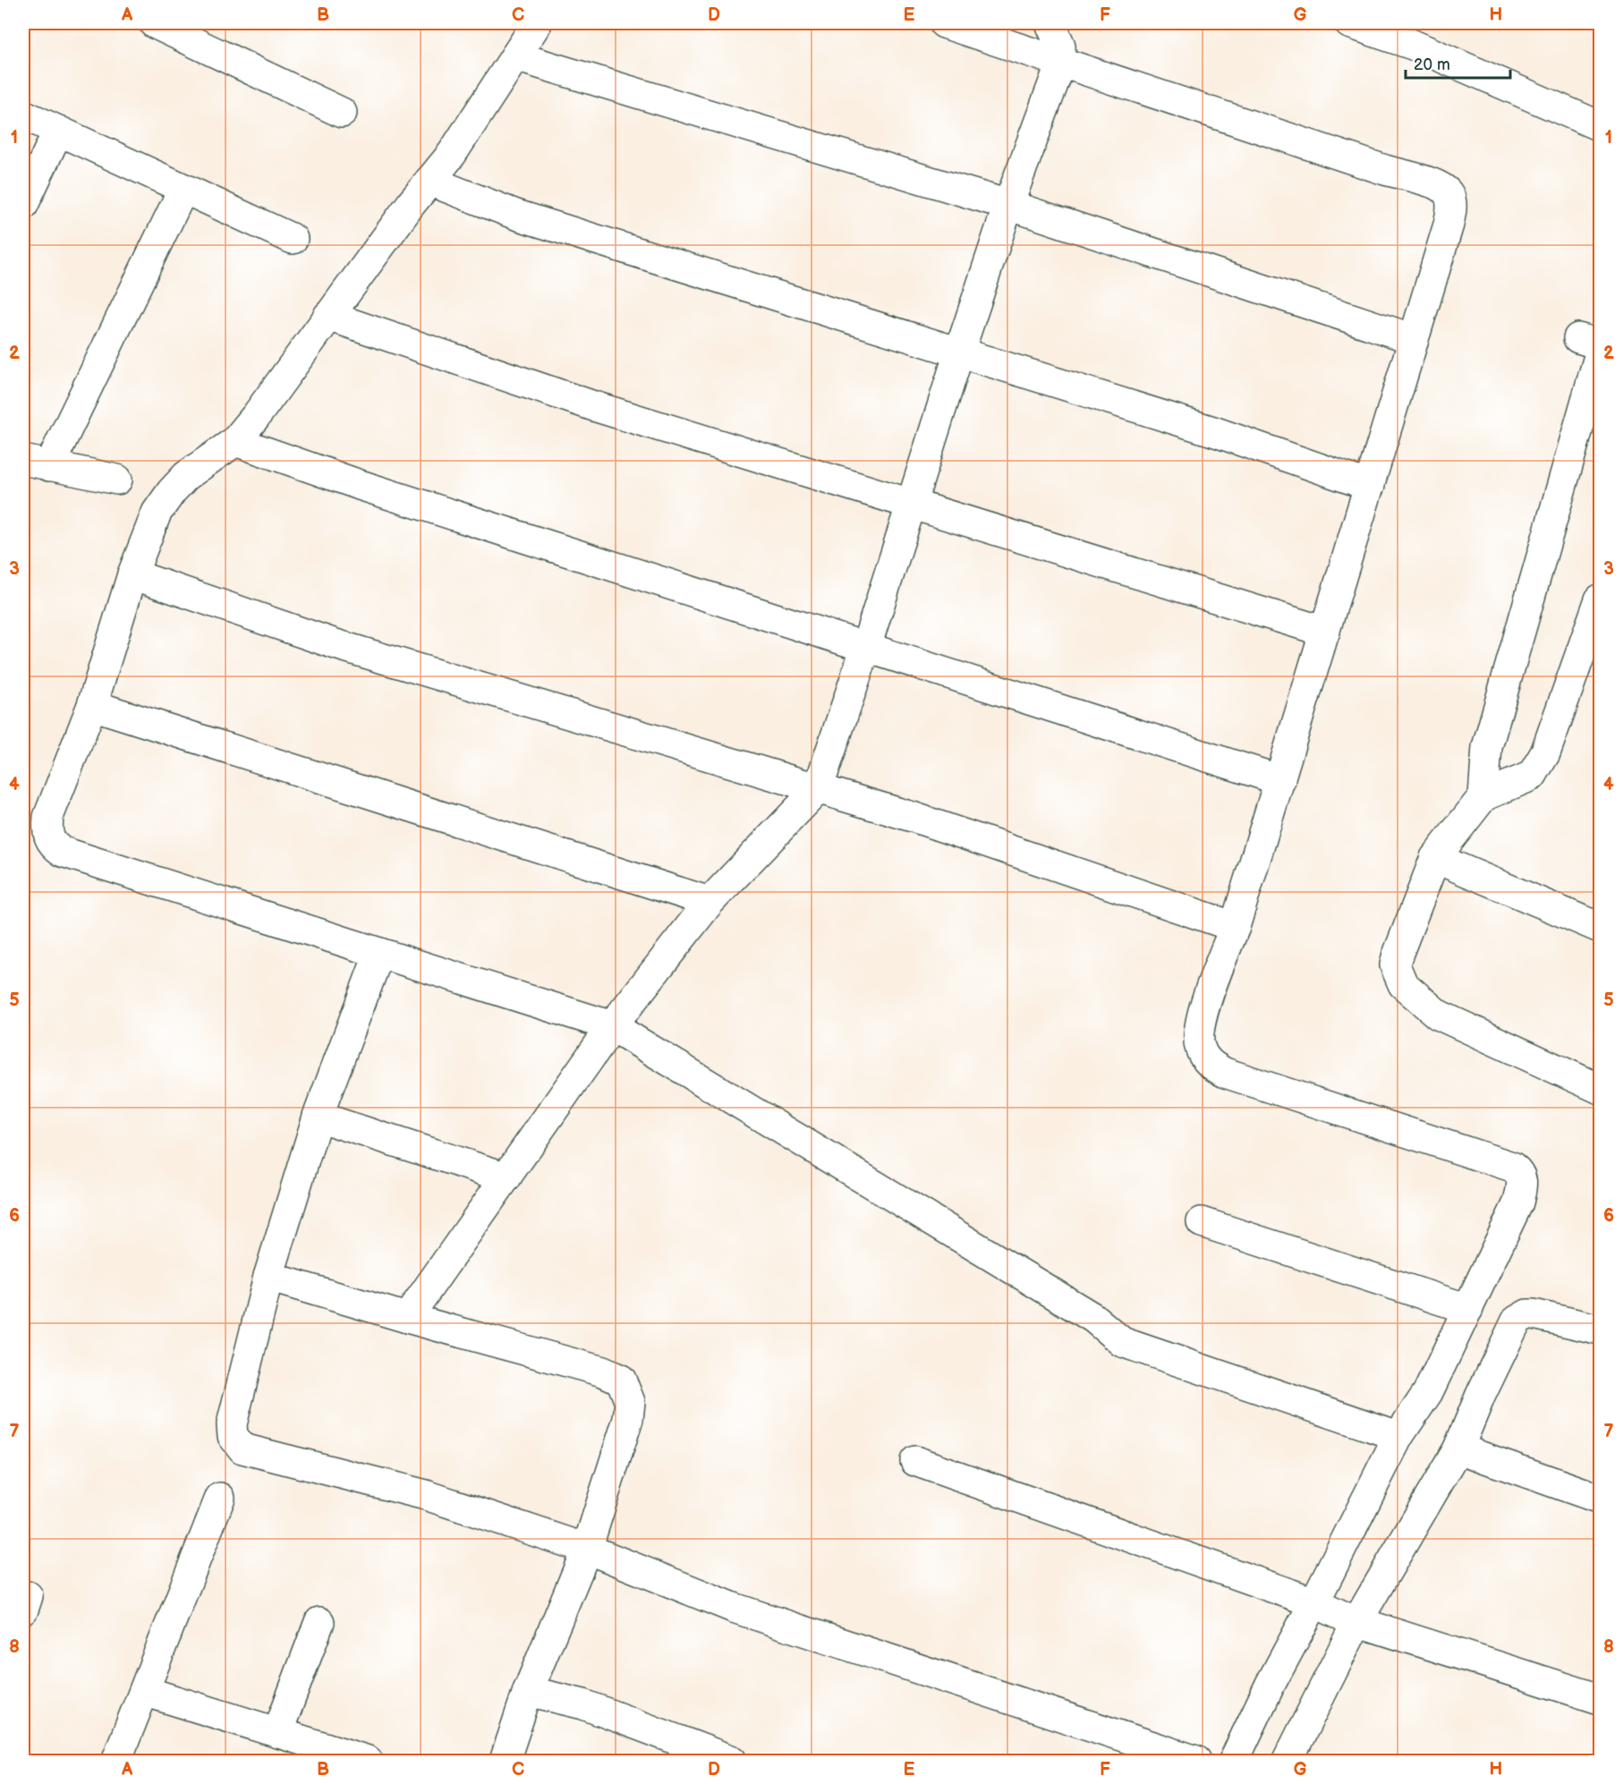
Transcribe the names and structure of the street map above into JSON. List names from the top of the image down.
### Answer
{
  "scale_bar": "20 m",
  "grid": {
    "columns": [
      "A",
      "B",
      "C",
      "D",
      "E",
      "F",
      "G",
      "H"
    ],
    "rows": [
      "1",
      "2",
      "3",
      "4",
      "5",
      "6",
      "7",
      "8"
    ]
  }
}
